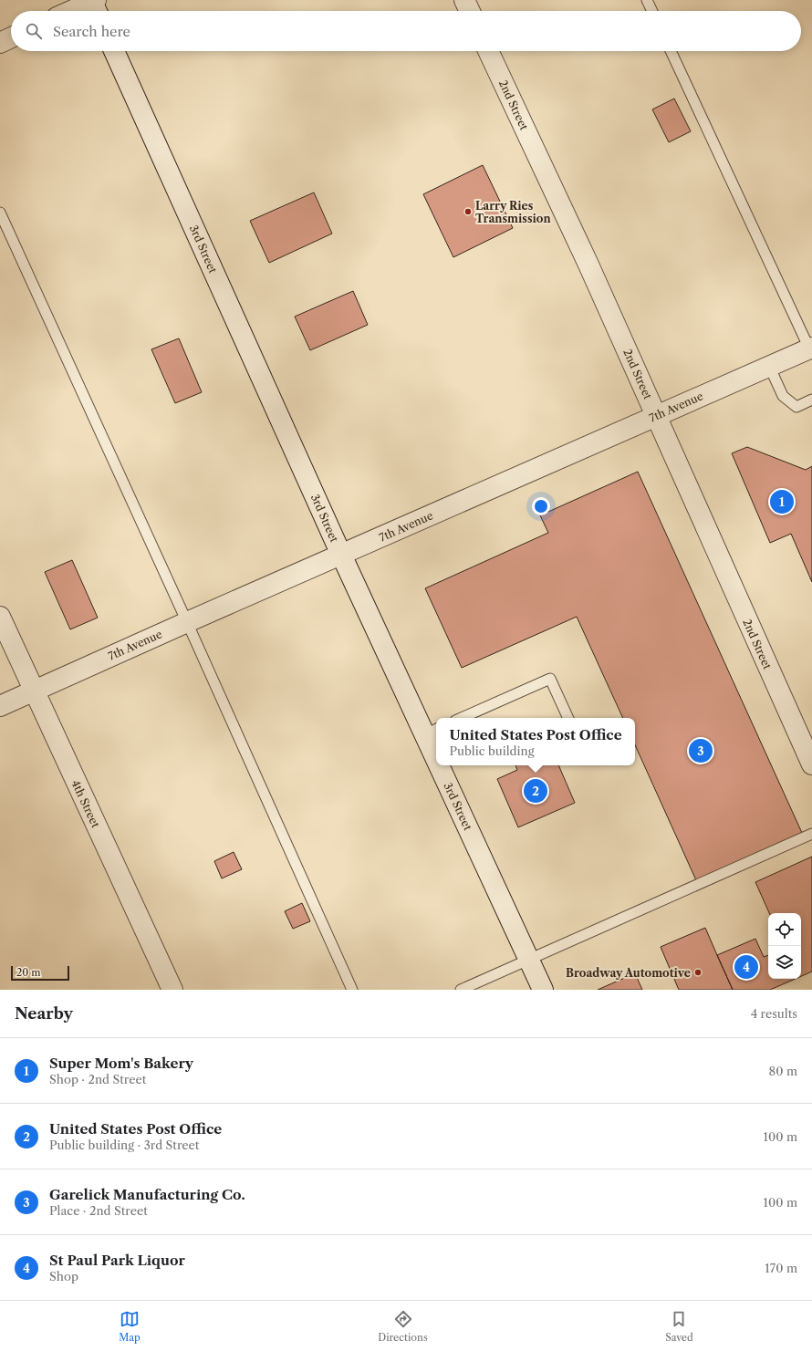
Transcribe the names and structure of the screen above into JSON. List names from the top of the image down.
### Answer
{
  "streets": {
    "street": [
      "2nd Street",
      "3rd Street",
      "7th Avenue",
      "4th Street"
    ]
  },
  "crossings": [
    ["2nd Street", "7th Avenue"],
    ["3rd Street", "7th Avenue"],
    ["7th Avenue", "4th Street"]
  ],
  "places": ["Larry Ries Transmission", "Broadway Automotive"],
  "scale_bar": "20 m",
  "page": {
    "search": "Search here",
    "pins": [
      "1",
      "3",
      "2",
      "4"
    ],
    "popup": ["United States Post Office", "Public building"],
    "scale": "20 m",
    "heading": ["Nearby", "4 results"],
    "list": [
      {
        "mark": "1",
        "name": "Super Mom's Bakery",
        "note": "Shop · 2nd Street",
        "value": "80 m"
      },
      {
        "mark": "2",
        "name": "United States Post Office",
        "note": "Public building · 3rd Street",
        "value": "100 m"
      },
      {
        "mark": "3",
        "name": "Garelick Manufacturing Co.",
        "note": "Place · 2nd Street",
        "value": "100 m"
      },
      {
        "mark": "4",
        "name": "St Paul Park Liquor",
        "note": "Shop",
        "value": "170 m"
      }
    ],
    "nav": ["Map", "Directions", "Saved"]
  }
}
